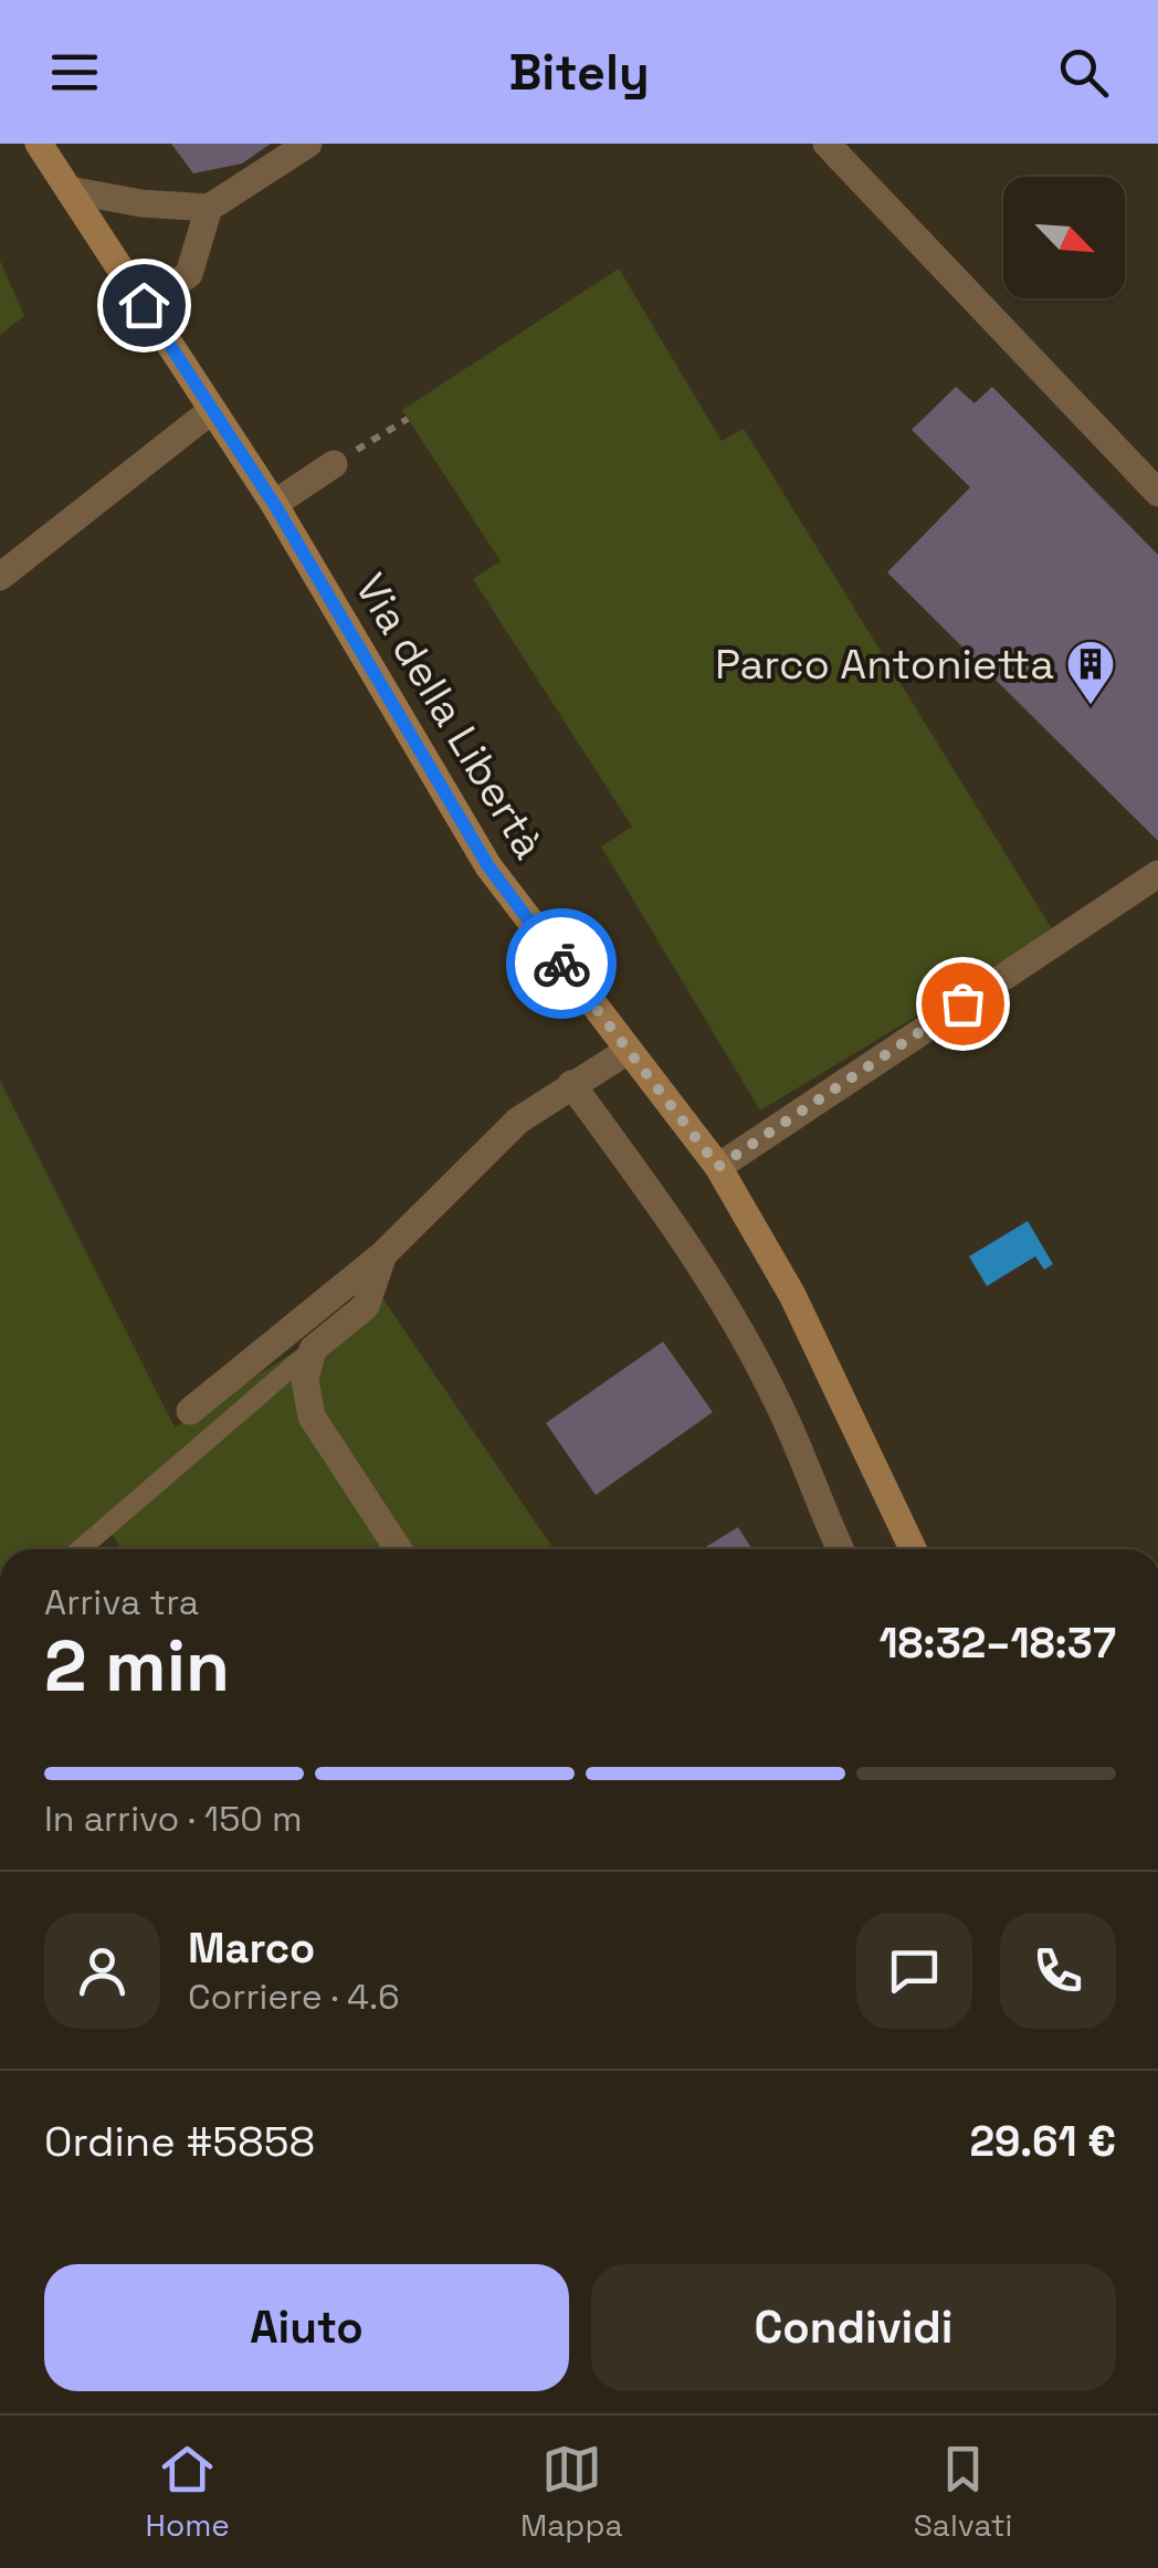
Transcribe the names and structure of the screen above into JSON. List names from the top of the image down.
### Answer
{
  "streets": {
    "main road": ["Via della Libertà"]
  },
  "places": {
    "building": ["Parco Antonietta"]
  },
  "north": "bottom right",
  "page": {
    "header": "Bitely",
    "heading": ["2 min", "Arriva tra", "18:32–18:37"],
    "panel": [
      "Marco",
      "Corriere · 4.6",
      "Ordine #5858",
      "29.61 €"
    ],
    "bar": "In arrivo · 150 m",
    "buttons": ["Aiuto", "Condividi"],
    "tabs": ["Home", "Mappa", "Salvati"]
  }
}
